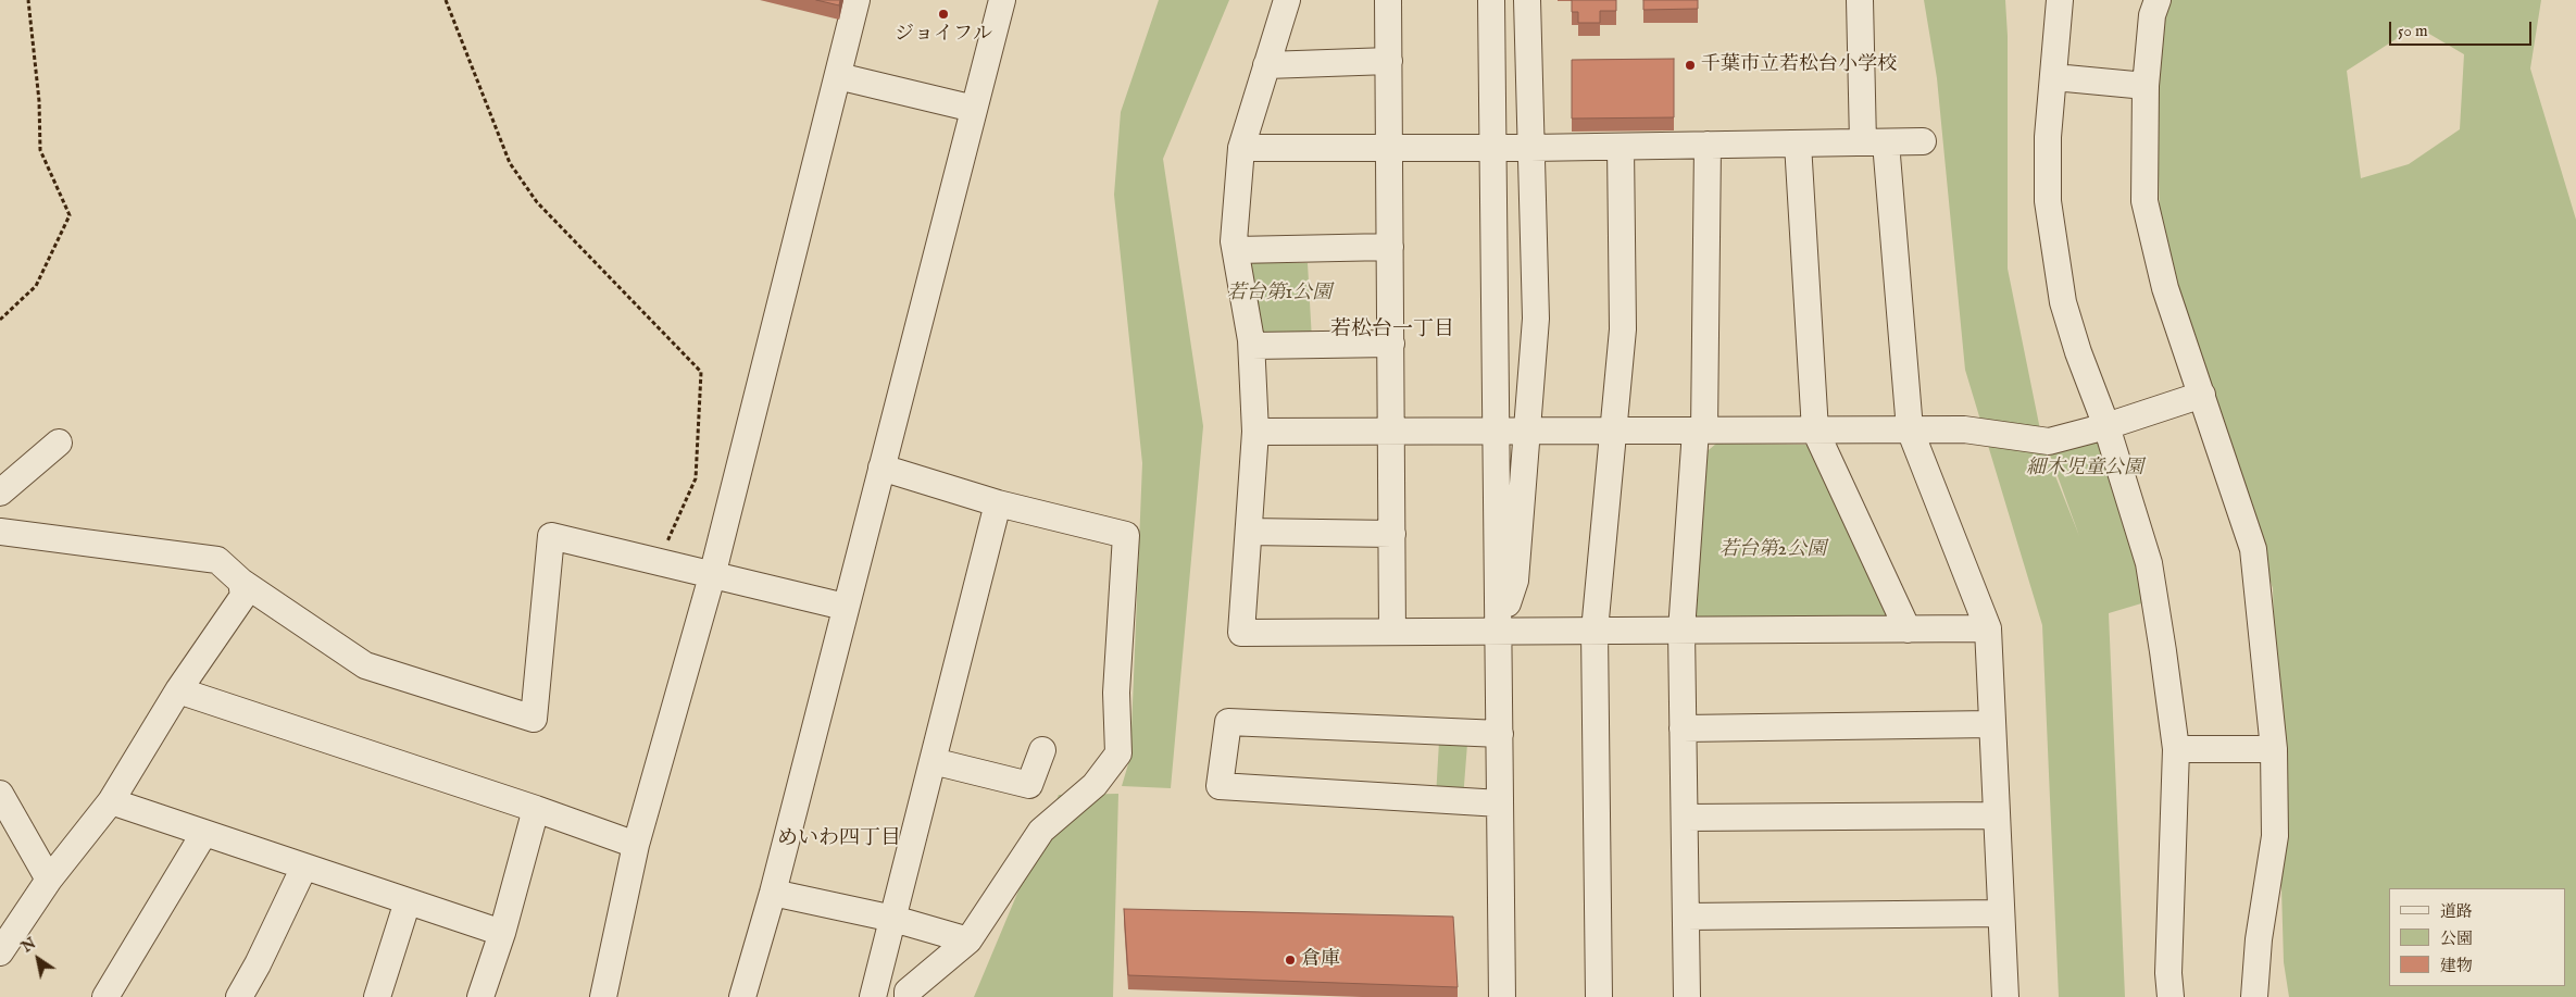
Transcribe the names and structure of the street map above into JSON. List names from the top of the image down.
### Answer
{
  "districts": ["若松台一丁目", "めいわ四丁目"],
  "parks": ["若台第1公園", "細木児童公園", "若台第2公園"],
  "places": ["ジョイフル", "千葉市立若松台小学校", "倉庫"],
  "legend": ["道路", "公園", "建物"],
  "scale_bar": "50 m",
  "north": "top left"
}
